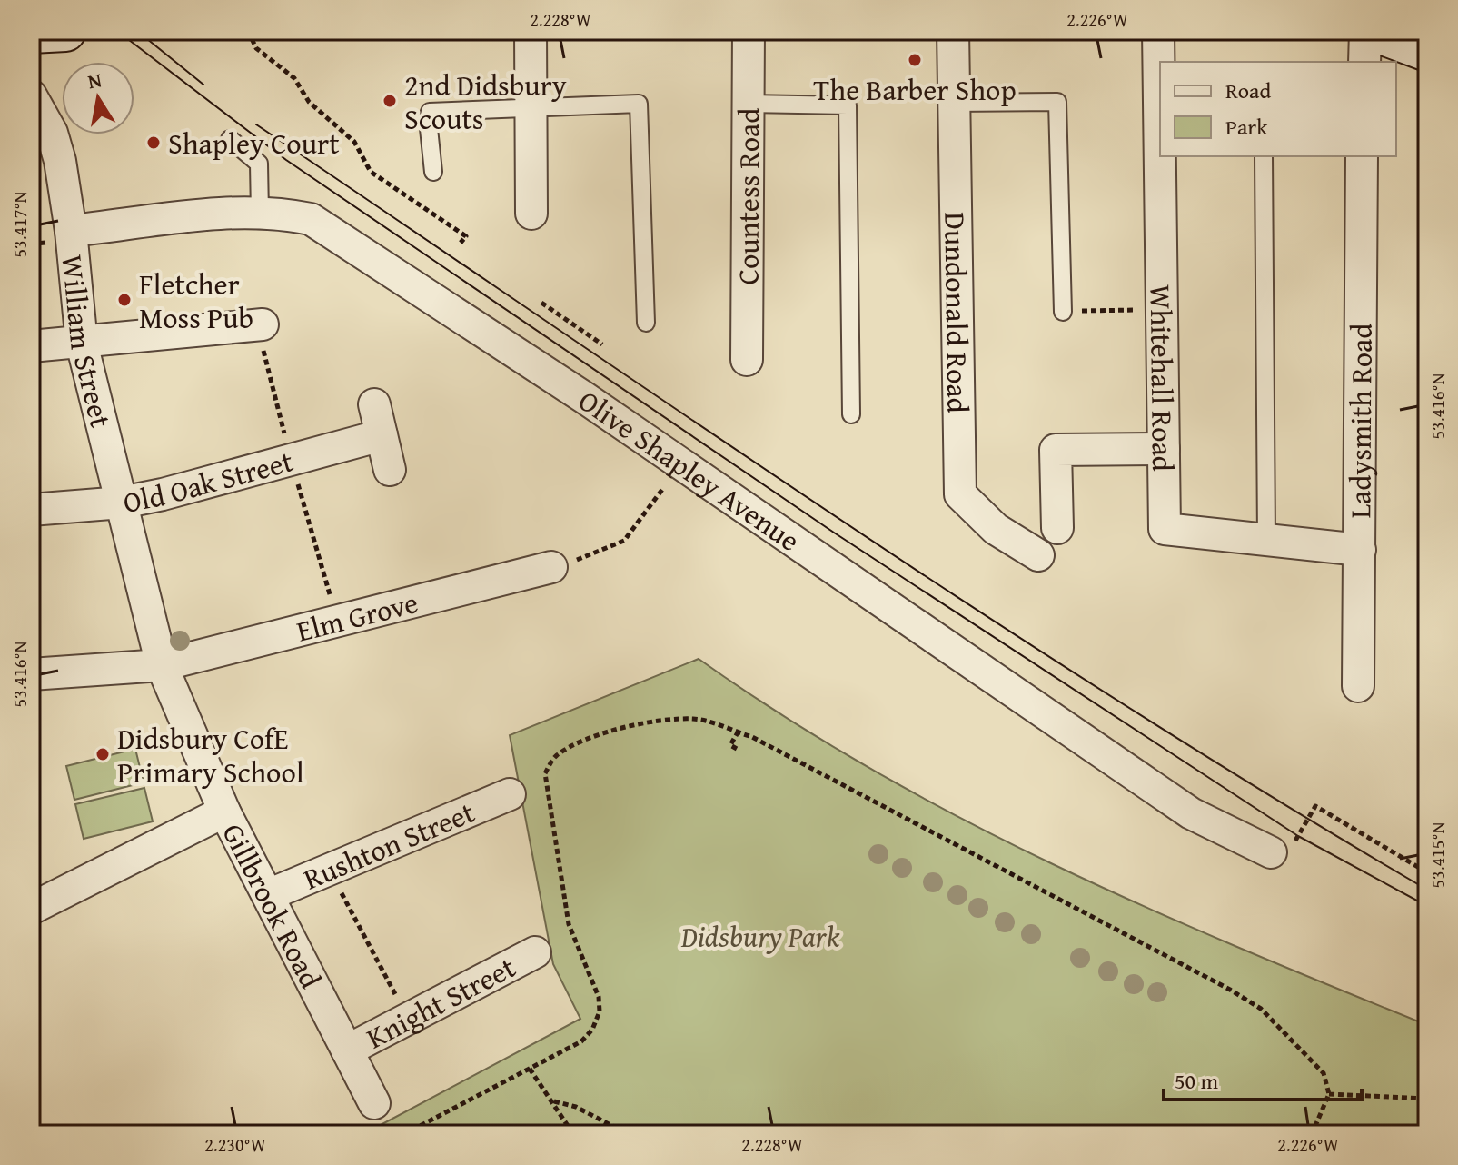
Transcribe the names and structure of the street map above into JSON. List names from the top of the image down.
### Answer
{
  "streets": {
    "street": [
      "Countess Road",
      "Dundonald Road",
      "William Street",
      "Whitehall Road",
      "Ladysmith Road",
      "Olive Shapley Avenue",
      "Old Oak Street",
      "Elm Grove",
      "Rushton Street",
      "Gillbrook Road",
      "Knight Street"
    ]
  },
  "crossings": [
    ["William Street", "Olive Shapley Avenue"],
    ["William Street", "Old Oak Street"],
    ["Whitehall Road", "Ladysmith Road"],
    ["Elm Grove", "Gillbrook Road"],
    ["Rushton Street", "Gillbrook Road"],
    ["Gillbrook Road", "Knight Street"]
  ],
  "parks": ["Didsbury Park"],
  "places": [
    "The Barber Shop",
    "2nd Didsbury Scouts",
    "Shapley Court",
    "Fletcher Moss Pub",
    "Didsbury CofE Primary School"
  ],
  "legend": ["Road", "Park"],
  "scale_bar": "50 m",
  "north": "top",
  "coordinates": [
    "2.228°W",
    "2.226°W",
    "53.417°N",
    "53.416°N",
    "53.415°N",
    "2.230°W"
  ]
}
